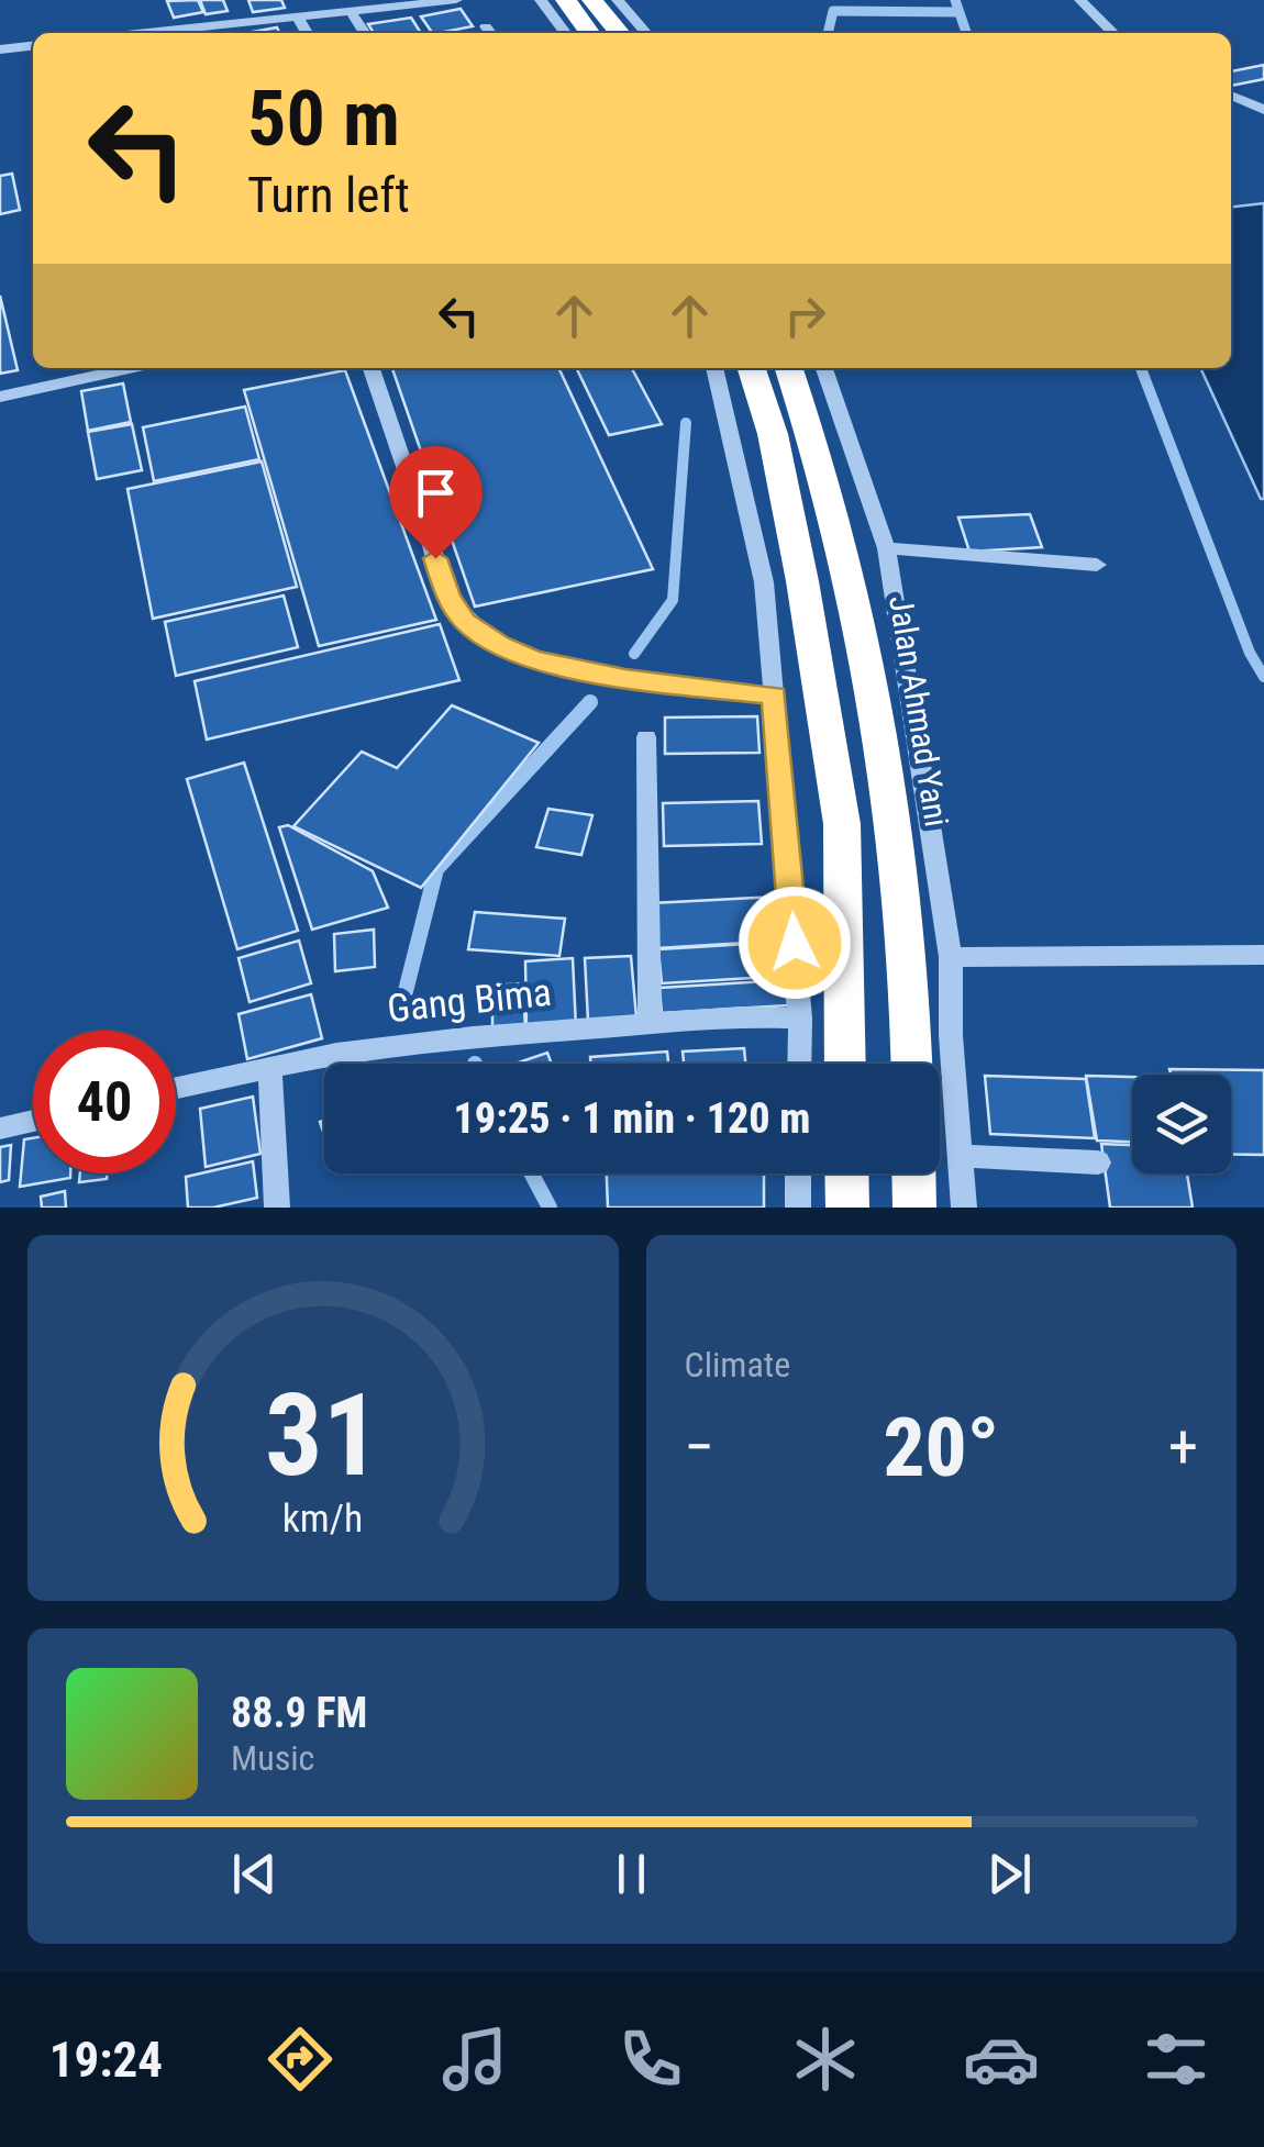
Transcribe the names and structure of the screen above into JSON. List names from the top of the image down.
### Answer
{
  "streets": {
    "highway": ["Jalan Ahmad Yani"],
    "street": ["Gang Bima"]
  },
  "page": {
    "turn": ["50 m", "Turn left"],
    "limit": "40",
    "trip": "19:25 · 1 min · 120 m",
    "tile": "Climate",
    "heat": ["−", "20°", "+"],
    "song": ["88.9 FM", "Music"],
    "tabs": "19:24",
    "gauge": ["31", "km/h"]
  }
}
